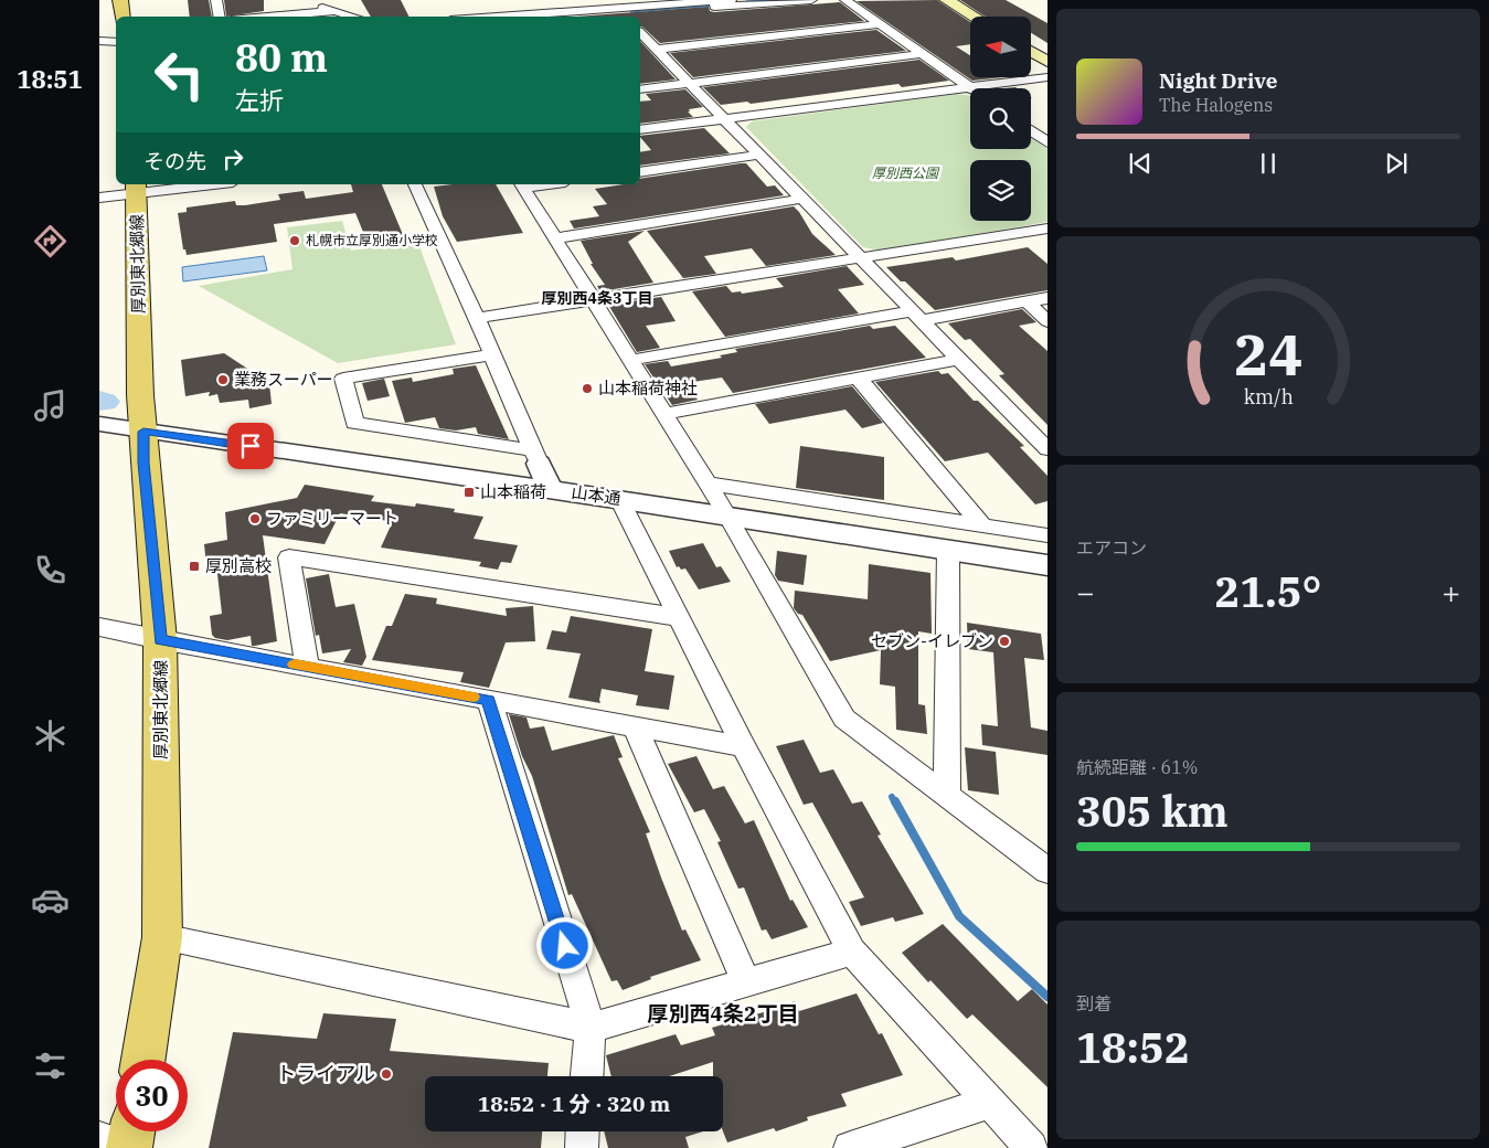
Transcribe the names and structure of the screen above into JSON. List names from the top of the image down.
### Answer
{
  "streets": {
    "main road": ["厚別東北郷線"],
    "street": ["山本通"]
  },
  "crossings": [
    ["厚別東北郷線", "山本通"]
  ],
  "districts": ["厚別西4条3丁目", "厚別西4条2丁目"],
  "parks": ["厚別西公園"],
  "places": {
    "other": [
      "札幌市立厚別通小学校",
      "業務スーパー",
      "山本稲荷神社",
      "ファミリーマート",
      "セブン-イレブン",
      "トライアル"
    ],
    "transit": ["山本稲荷", "厚別高校"]
  },
  "north": "left",
  "page": {
    "tabs": "18:51",
    "turn": ["80 m", "左折"],
    "song": ["Night Drive", "The Halogens"],
    "then": "その先",
    "tile": [
      "エアコン",
      ["航続距離 · 61%", "305 km"],
      ["到着", "18:52"]
    ],
    "heat": ["−", "21.5°", "+"],
    "limit": "30",
    "trip": "18:52 · 1 分 · 320 m",
    "gauge": ["24", "km/h"]
  }
}
